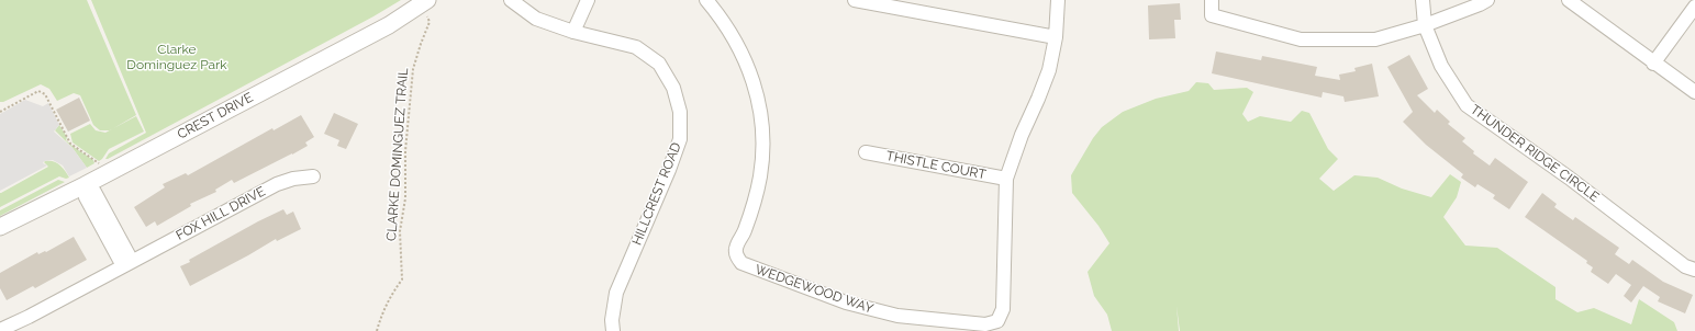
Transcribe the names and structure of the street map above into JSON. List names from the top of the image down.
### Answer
{
  "streets": {
    "street": [
      "CREST DRIVE",
      "THUNDER RIDGE CIRCLE",
      "THISTLE COURT",
      "HILLCREST ROAD",
      "FOX HILL DRIVE",
      "WEDGEWOOD WAY"
    ],
    "path": ["CLARKE DOMINGUEZ TRAIL"]
  },
  "crossings": [
    ["CREST DRIVE", "CLARKE DOMINGUEZ TRAIL"],
    ["THISTLE COURT", "WEDGEWOOD WAY"]
  ],
  "parks": ["Clarke Dominguez Park"]
}
